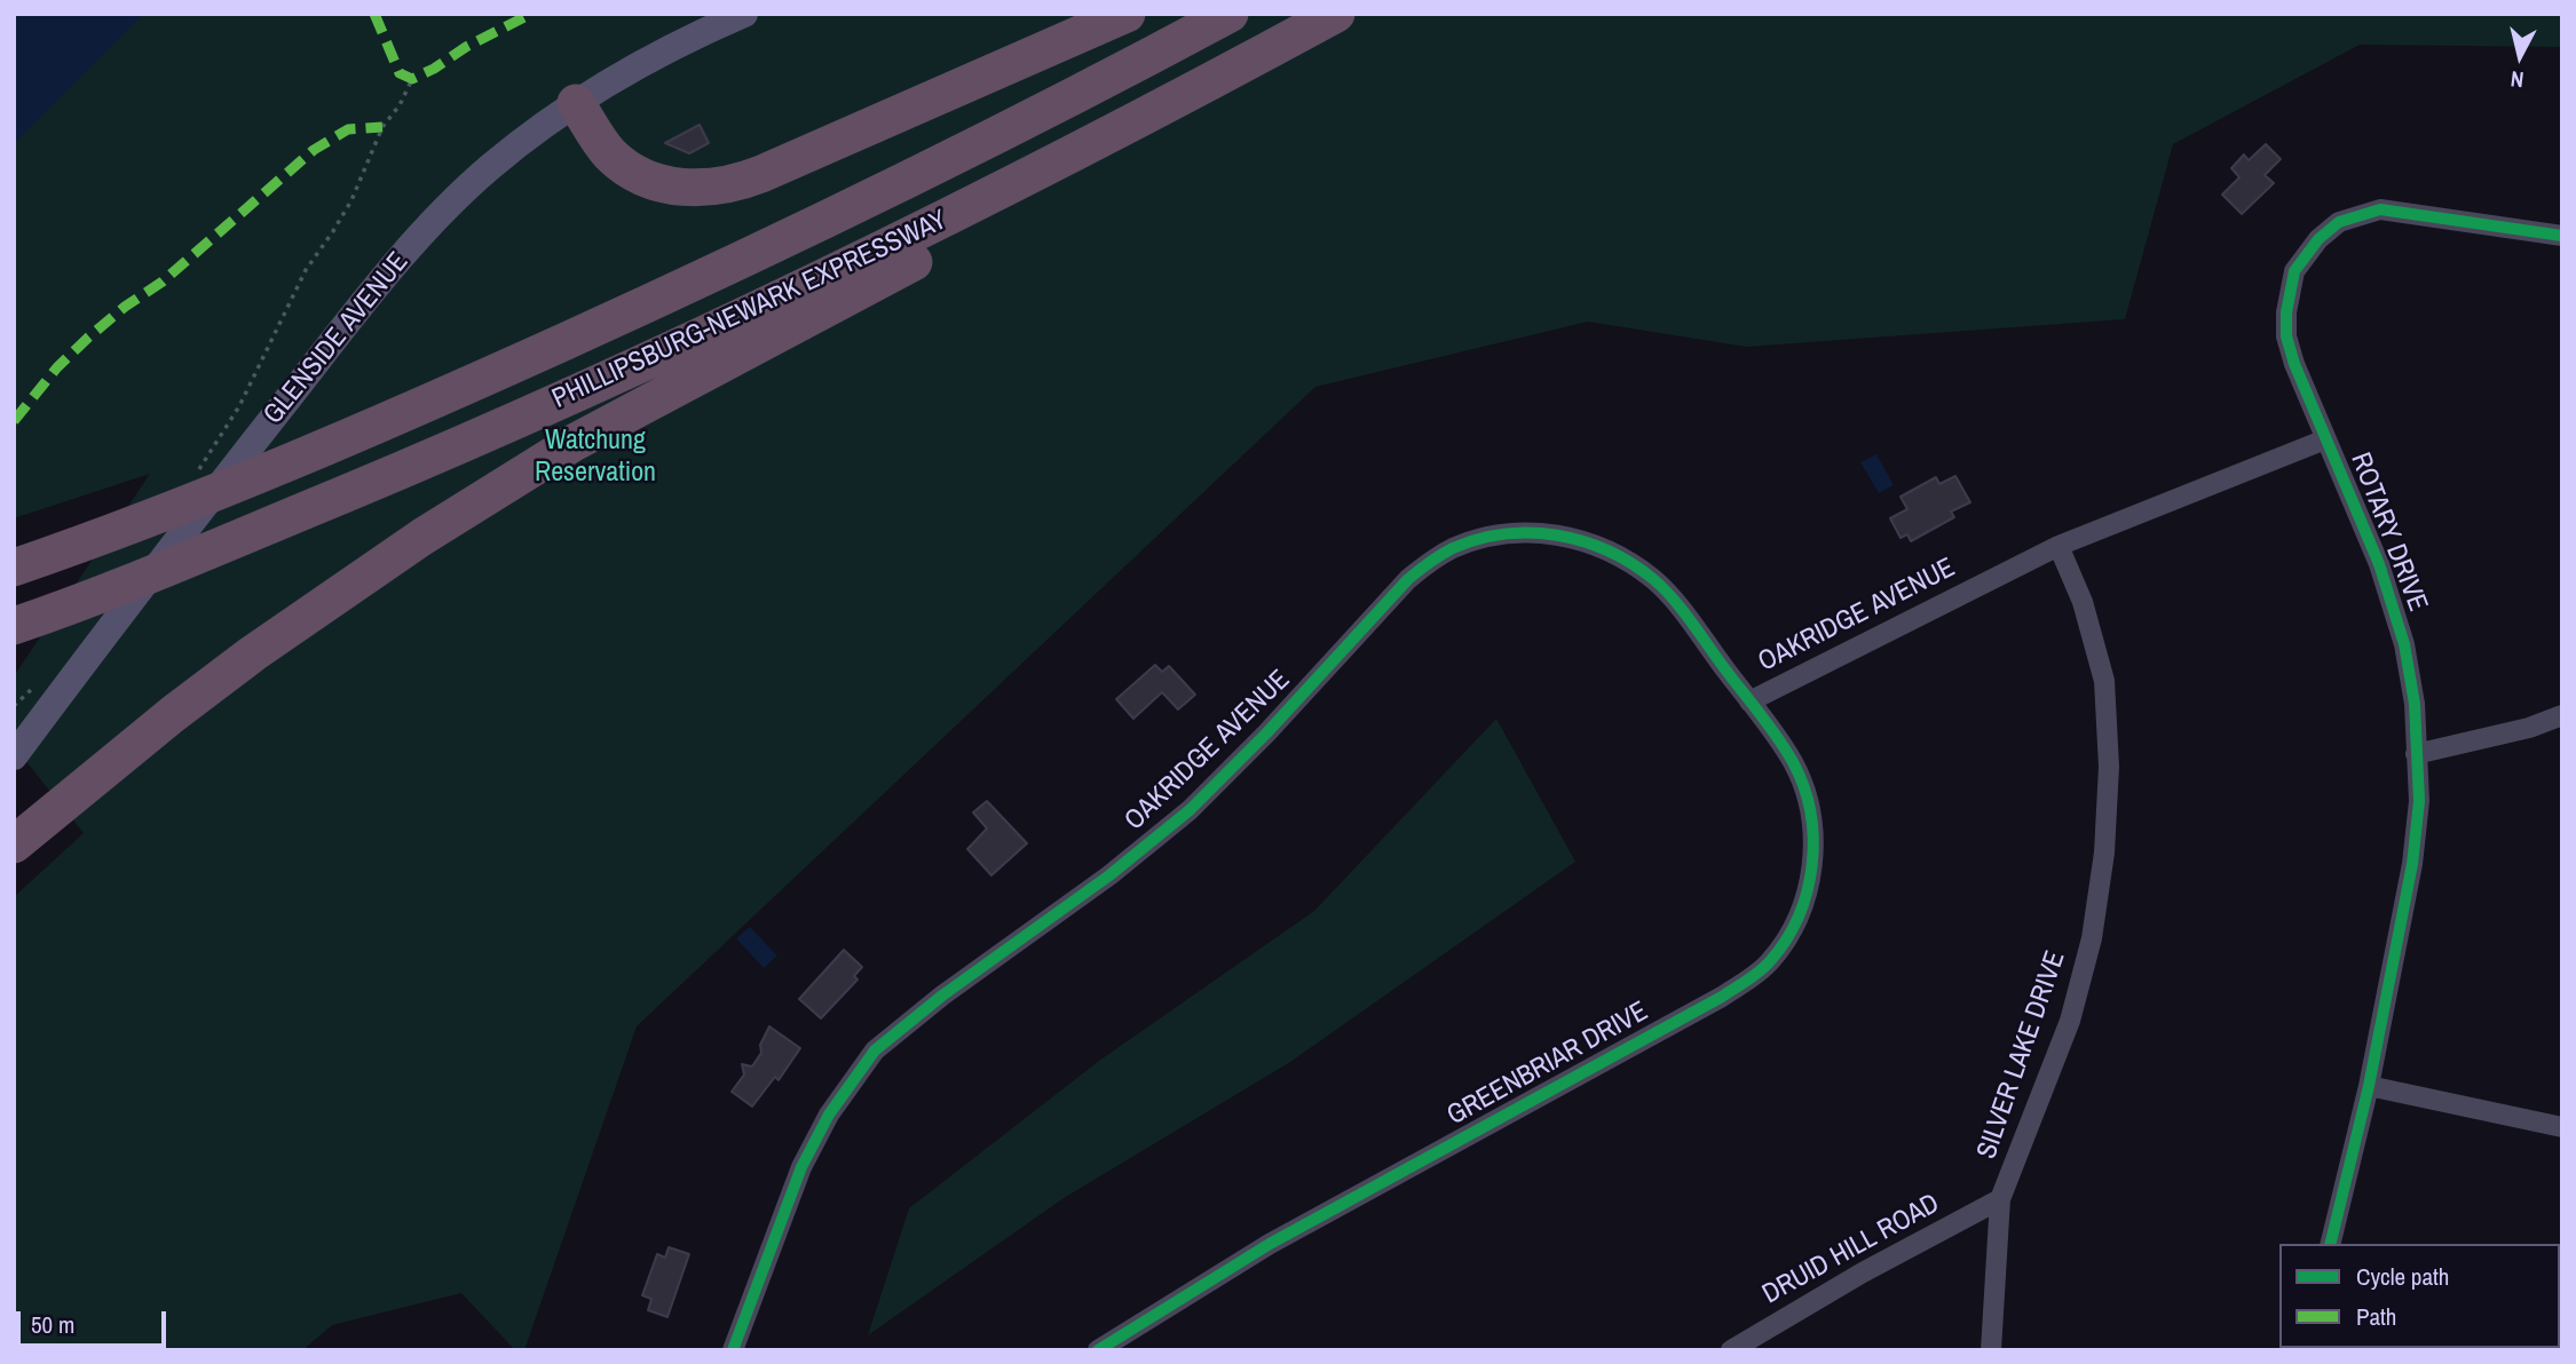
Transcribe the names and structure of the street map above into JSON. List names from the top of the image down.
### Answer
{
  "streets": {
    "highway": ["PHILLIPSBURG-NEWARK EXPRESSWAY"],
    "main road": ["GLENSIDE AVENUE"],
    "street": [
      "ROTARY DRIVE",
      "OAKRIDGE AVENUE",
      "SILVER LAKE DRIVE",
      "GREENBRIAR DRIVE",
      "DRUID HILL ROAD"
    ]
  },
  "crossings": [
    ["ROTARY DRIVE", "OAKRIDGE AVENUE"],
    ["OAKRIDGE AVENUE", "SILVER LAKE DRIVE"],
    ["OAKRIDGE AVENUE", "GREENBRIAR DRIVE"],
    ["SILVER LAKE DRIVE", "DRUID HILL ROAD"]
  ],
  "parks": ["Watchung Reservation"],
  "legend": ["Cycle path", "Path"],
  "scale_bar": "50 m",
  "north": "bottom"
}
